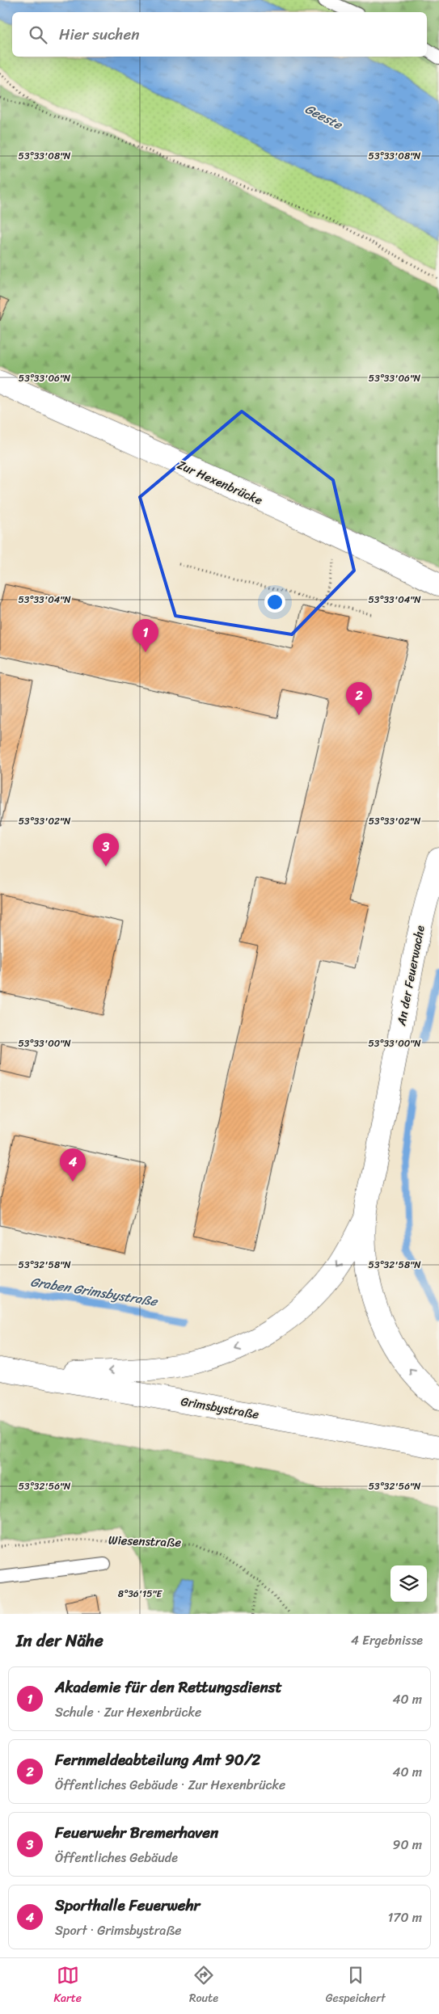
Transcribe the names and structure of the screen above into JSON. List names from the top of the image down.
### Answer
{
  "streets": {
    "main road": ["Zur Hexenbrücke", "An der Feuerwache", "Grimsbystraße"],
    "lane": ["Wiesenstraße"]
  },
  "water": ["Geeste", "Graben Grimsbystraße"],
  "page": {
    "search": "Hier suchen",
    "pins": [
      "1",
      "2",
      "3",
      "4"
    ],
    "heading": ["In der Nähe", "4 Ergebnisse"],
    "list": [
      {
        "mark": "1",
        "name": "Akademie für den Rettungsdienst",
        "note": "Schule · Zur Hexenbrücke",
        "value": "40 m"
      },
      {
        "mark": "2",
        "name": "Fernmeldeabteilung Amt 90/2",
        "note": "Öffentliches Gebäude · Zur Hexenbrücke",
        "value": "40 m"
      },
      {
        "mark": "3",
        "name": "Feuerwehr Bremerhaven",
        "note": "Öffentliches Gebäude",
        "value": "90 m"
      },
      {
        "mark": "4",
        "name": "Sporthalle Feuerwehr",
        "note": "Sport · Grimsbystraße",
        "value": "170 m"
      }
    ],
    "nav": ["Karte", "Route", "Gespeichert"]
  },
  "coordinates": [
    "53°33'08\"N",
    "53°33'06\"N",
    "53°33'04\"N",
    "53°33'02\"N",
    "53°33'00\"N",
    "53°32'58\"N",
    "53°32'56\"N",
    "8°36'15\"E"
  ]
}
